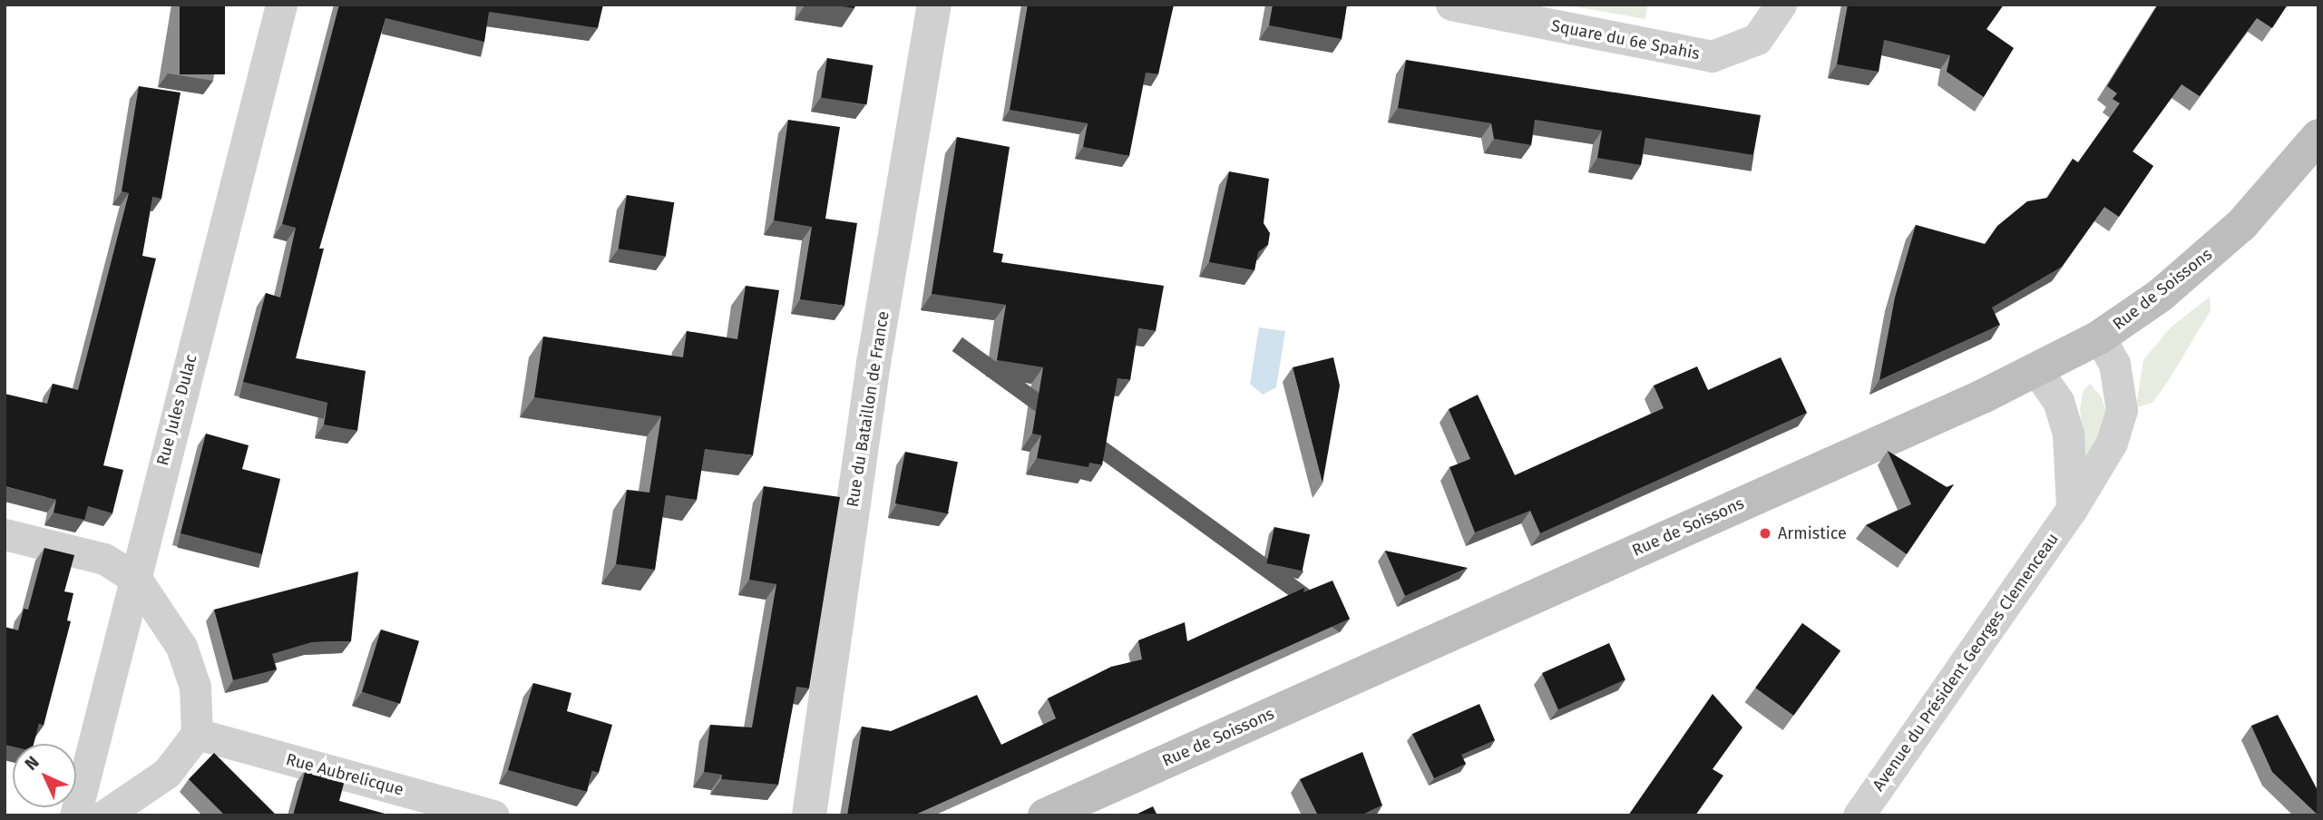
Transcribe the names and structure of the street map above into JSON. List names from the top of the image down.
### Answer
{
  "streets": {
    "main road": ["Rue de Soissons"],
    "street": [
      "Square du 6e Spahis",
      "Rue du Bataillon de France",
      "Rue Jules Dulac",
      "Avenue du Président Georges Clemenceau",
      "Rue Aubrelicque"
    ]
  },
  "crossings": [
    ["Rue de Soissons", "Avenue du Président Georges Clemenceau"]
  ],
  "places": ["Armistice"],
  "north": "top left"
}
